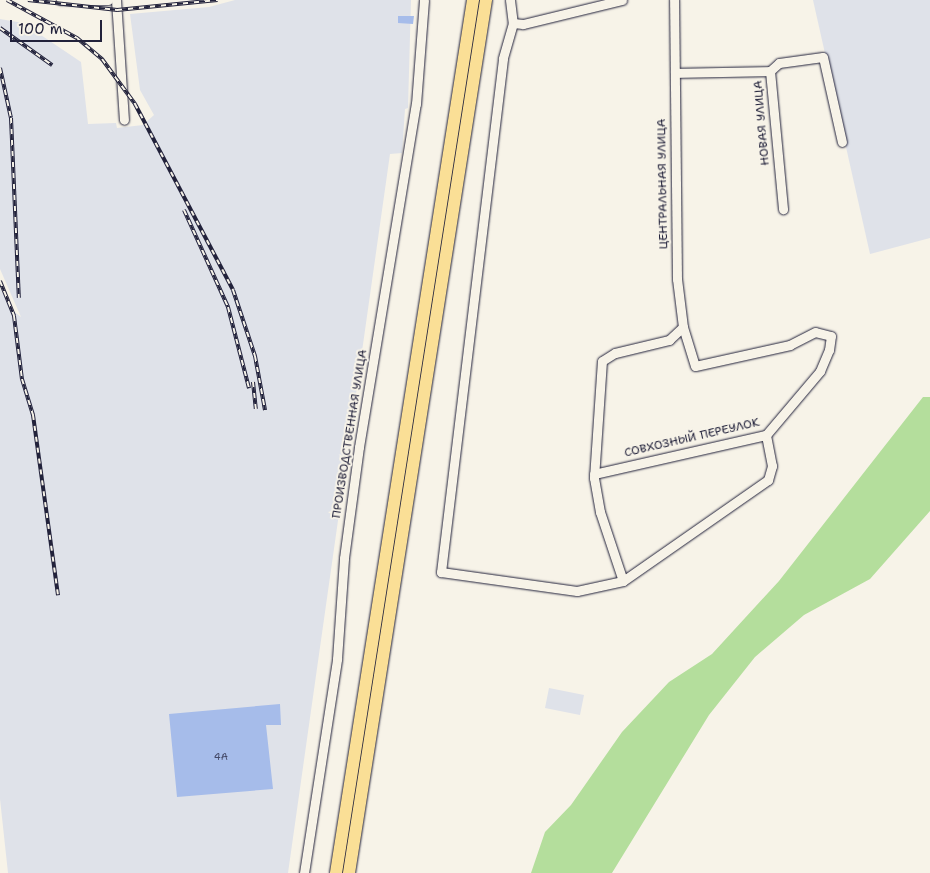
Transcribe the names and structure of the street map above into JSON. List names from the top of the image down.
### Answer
{
  "streets": {
    "street": [
      "НОВАЯ УЛИЦА",
      "ЦЕНТРАЛЬНАЯ УЛИЦА",
      "ПРОИЗВОДСТВЕННАЯ УЛИЦА",
      "СОВХОЗНЫЙ ПЕРЕУЛОК"
    ]
  },
  "crossings": [
    ["НОВАЯ УЛИЦА", "ЦЕНТРАЛЬНАЯ УЛИЦА"],
    ["ЦЕНТРАЛЬНАЯ УЛИЦА", "СОВХОЗНЫЙ ПЕРЕУЛОК"]
  ],
  "house_numbers": ["4А"],
  "scale_bar": "100 m"
}
